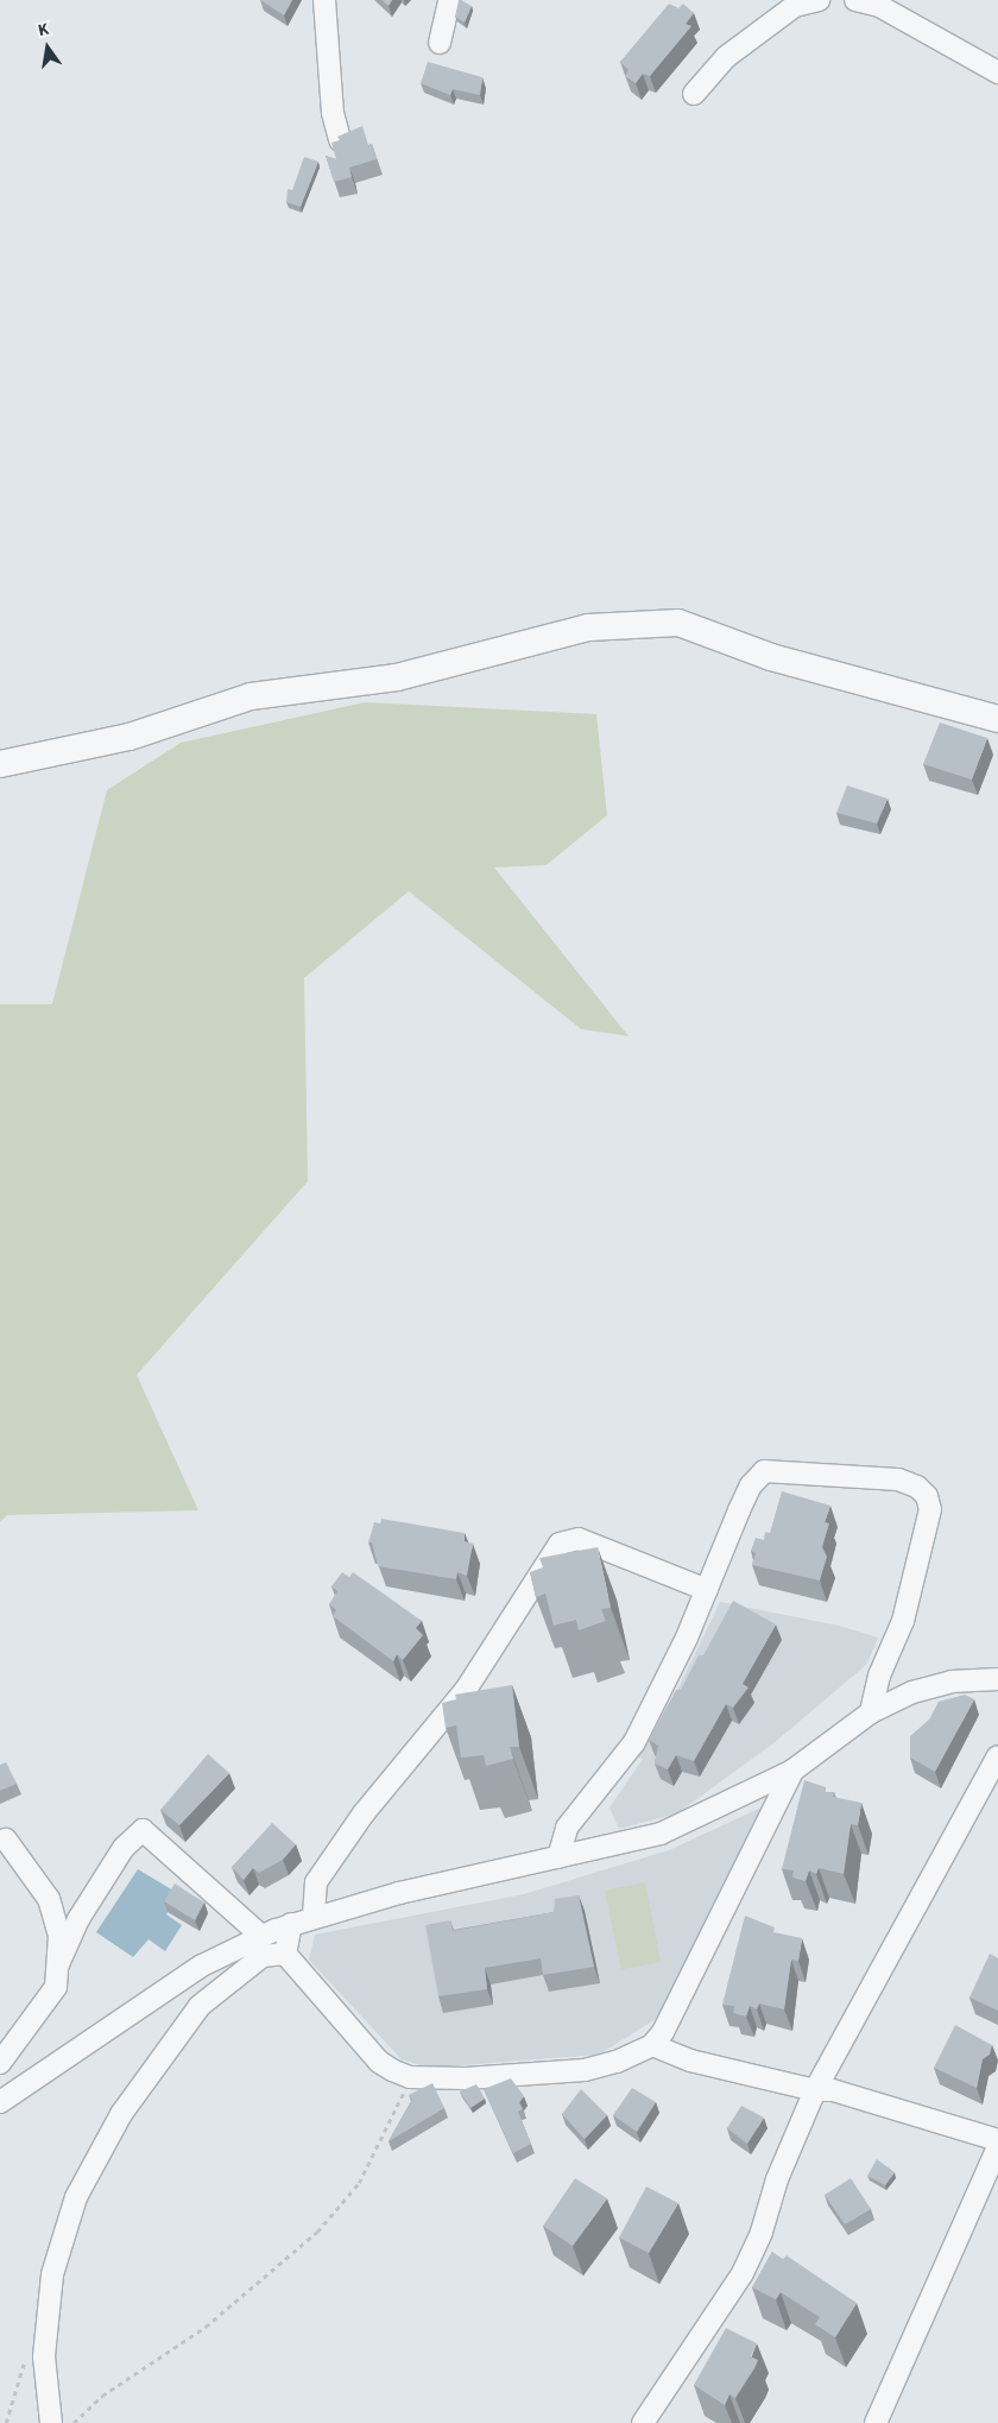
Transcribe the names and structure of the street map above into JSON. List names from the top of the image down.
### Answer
{
  "north": "top"
}
